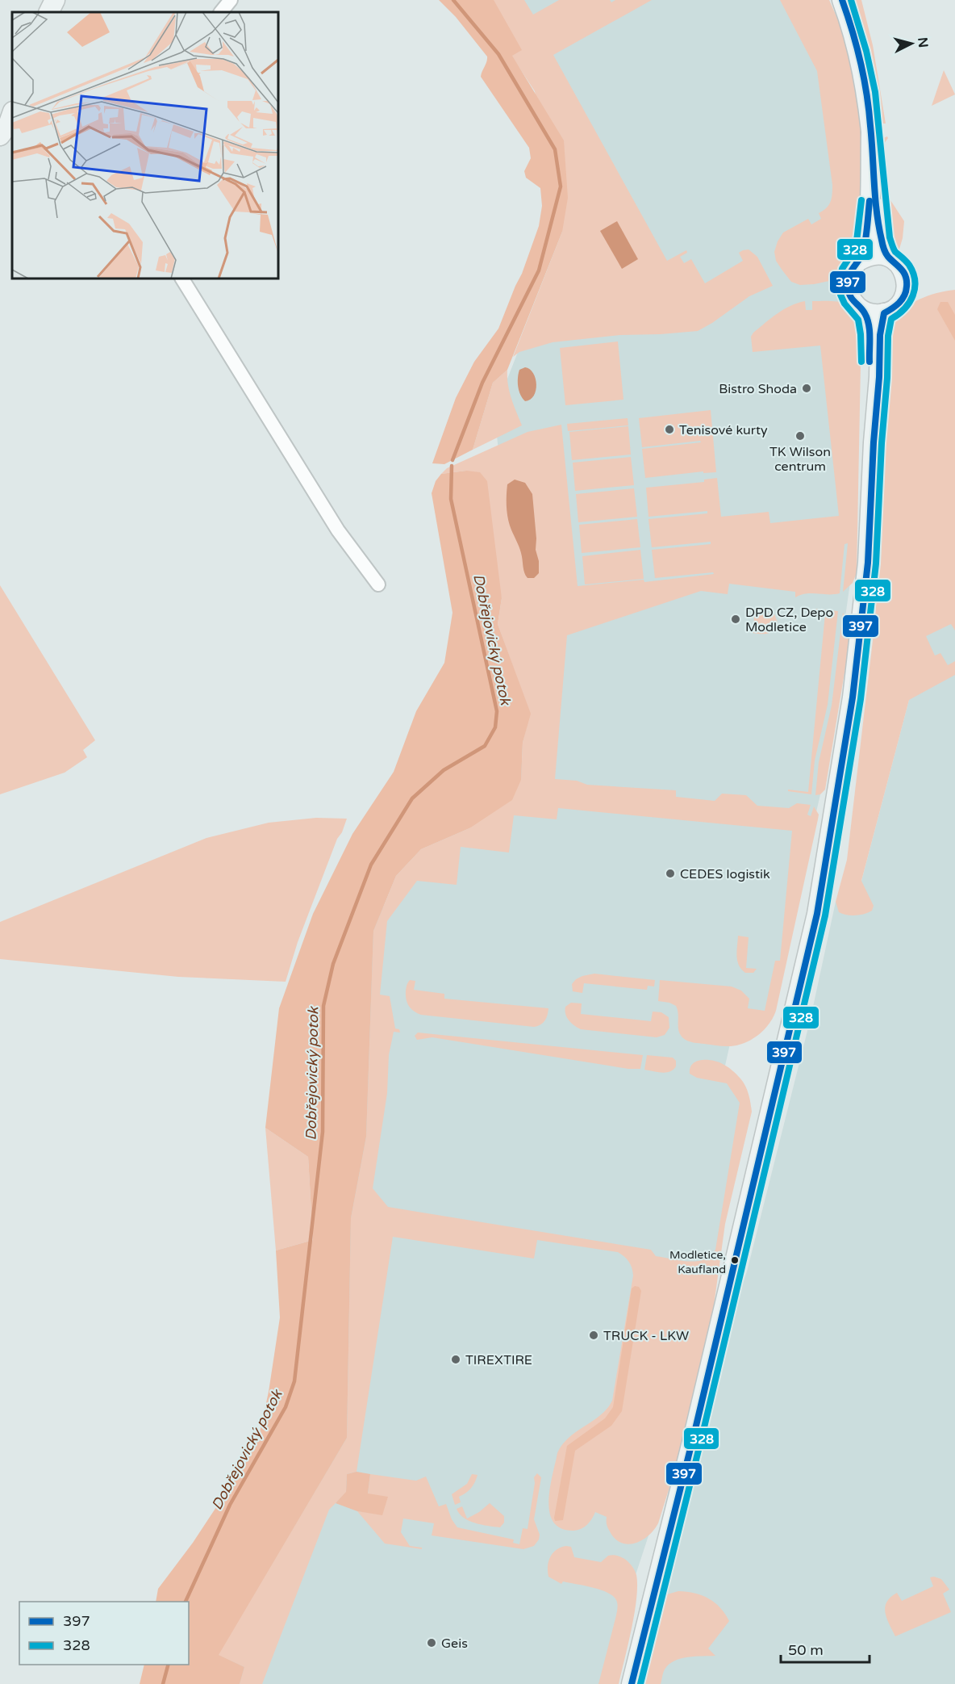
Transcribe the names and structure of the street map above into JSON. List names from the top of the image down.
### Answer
{
  "water": ["Dobřejovický potok"],
  "places": [
    "Bistro Shoda",
    "Tenisové kurty",
    "TK Wilson centrum",
    "DPD CZ, Depo Modletice",
    "CEDES logistik",
    "Modletice, Kaufland",
    "TRUCK - LKW",
    "TIREXTIRE",
    "Geis"
  ],
  "lines": ["transit line 397", "transit line 328"],
  "legend": ["397", "328"],
  "scale_bar": "50 m",
  "north": "right"
}
